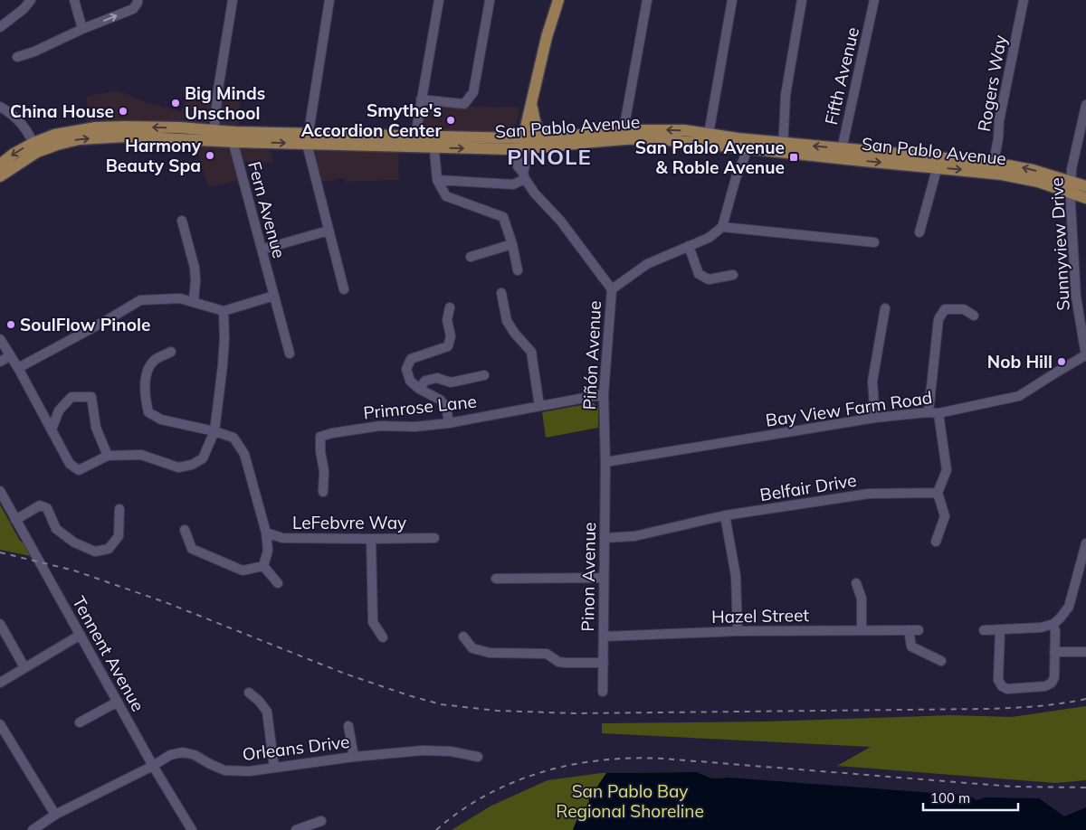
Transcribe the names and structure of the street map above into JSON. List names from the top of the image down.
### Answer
{
  "streets": {
    "main road": ["San Pablo Avenue"],
    "street": [
      "Fifth Avenue",
      "Rogers Way",
      "Fern Avenue",
      "Sunnyview Drive",
      "Piñón Avenue",
      "Primrose Lane",
      "Bay View Farm Road",
      "Belfair Drive",
      "LeFebvre Way",
      "Pinon Avenue",
      "Hazel Street",
      "Tennent Avenue",
      "Orleans Drive"
    ]
  },
  "crossings": [
    ["Fifth Avenue", "San Pablo Avenue"],
    ["Rogers Way", "San Pablo Avenue"],
    ["San Pablo Avenue", "Fern Avenue"],
    ["San Pablo Avenue", "Sunnyview Drive"],
    ["San Pablo Avenue", "Piñón Avenue"],
    ["Sunnyview Drive", "Bay View Farm Road"],
    ["Piñón Avenue", "Primrose Lane"],
    ["Piñón Avenue", "Bay View Farm Road"],
    ["Piñón Avenue", "Pinon Avenue"],
    ["Bay View Farm Road", "Pinon Avenue"],
    ["Belfair Drive", "Pinon Avenue"],
    ["Pinon Avenue", "Hazel Street"],
    ["Tennent Avenue", "Orleans Drive"]
  ],
  "districts": ["PINOLE"],
  "parks": ["San Pablo Bay Regional Shoreline"],
  "places": {
    "other": [
      "Big Minds Unschool",
      "China House",
      "Smythe's Accordion Center",
      "Harmony Beauty Spa",
      "SoulFlow Pinole",
      "Nob Hill"
    ],
    "transit": ["San Pablo Avenue & Roble Avenue"]
  },
  "scale_bar": "100 m"
}
